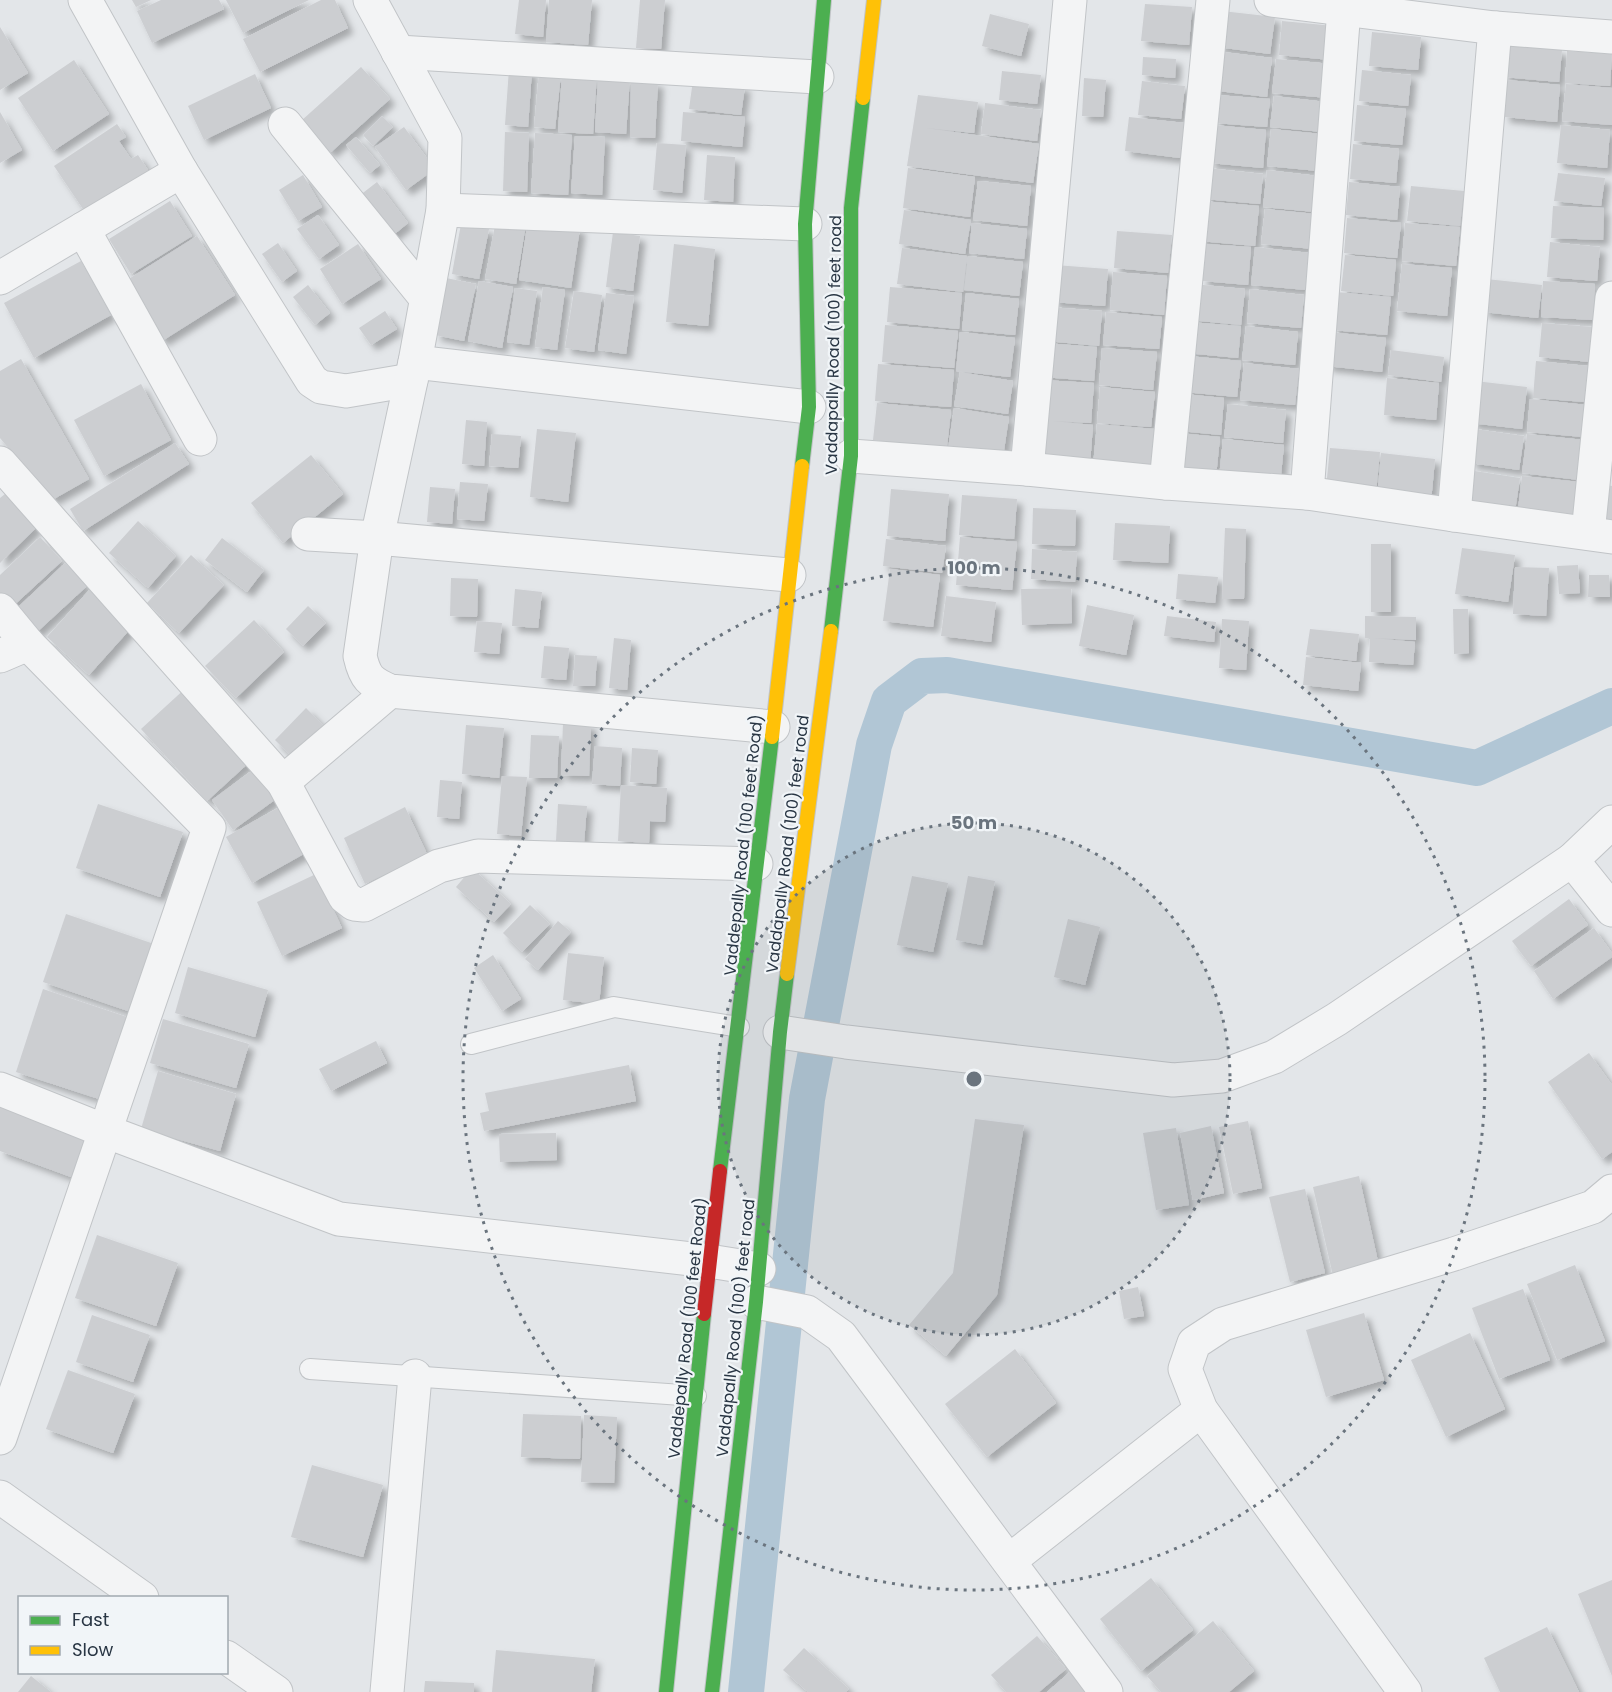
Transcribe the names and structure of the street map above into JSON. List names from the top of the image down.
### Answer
{
  "streets": {
    "main road": ["Vaddapally Road (100) feet road", "Vaddepally Road (100 feet Road)"]
  },
  "legend": ["Fast", "Slow"],
  "rings": ["100 m", "50 m"]
}
